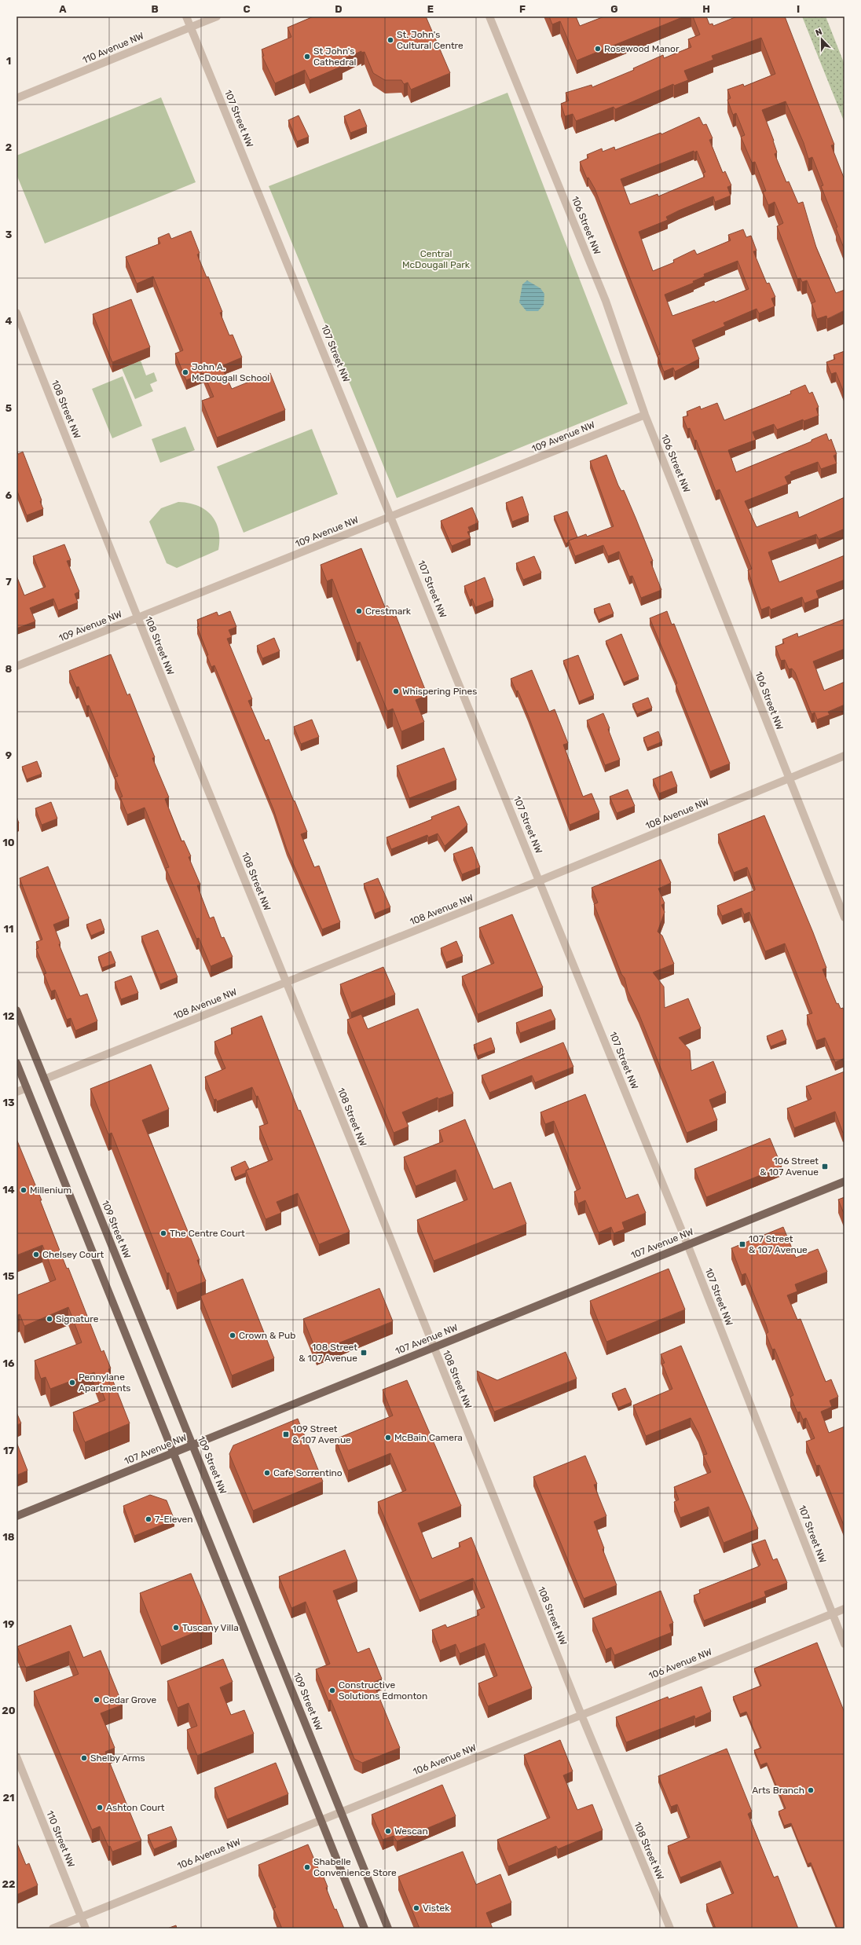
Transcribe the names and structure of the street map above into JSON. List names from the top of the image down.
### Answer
{
  "streets": {
    "main road": ["109 Street NW", "107 Avenue NW"],
    "street": [
      "110 Avenue NW",
      "107 Street NW",
      "106 Street NW",
      "108 Street NW",
      "109 Avenue NW",
      "108 Avenue NW",
      "106 Avenue NW",
      "110 Street NW"
    ]
  },
  "crossings": [
    ["110 Avenue NW", "107 Street NW"],
    ["107 Street NW", "109 Avenue NW"],
    ["107 Street NW", "108 Avenue NW"],
    ["107 Street NW", "107 Avenue NW"],
    ["107 Street NW", "106 Avenue NW"],
    ["106 Street NW", "109 Avenue NW"],
    ["106 Street NW", "108 Avenue NW"],
    ["108 Street NW", "109 Avenue NW"],
    ["108 Street NW", "108 Avenue NW"],
    ["108 Street NW", "107 Avenue NW"],
    ["108 Street NW", "106 Avenue NW"],
    ["108 Avenue NW", "109 Street NW"],
    ["109 Street NW", "107 Avenue NW"],
    ["109 Street NW", "106 Avenue NW"],
    ["106 Avenue NW", "110 Street NW"]
  ],
  "parks": ["Central McDougall Park"],
  "places": {
    "other": [
      "St. John's Cultural Centre",
      "Rosewood Manor",
      "St John's Cathedral",
      "John A. McDougall School",
      "Crestmark",
      "Whispering Pines",
      "Millenium",
      "The Centre Court",
      "Chelsey Court",
      "Signature",
      "Crown & Pub",
      "Pennylane Apartments",
      "McBain Camera",
      "Cafe Sorrentino",
      "7-Eleven",
      "Tuscany Villa",
      "Constructive Solutions Edmonton",
      "Cedar Grove",
      "Shelby Arms",
      "Arts Branch",
      "Ashton Court",
      "Wescan",
      "Shabelle Convenience Store",
      "Vistek"
    ],
    "transit": [
      "106 Street & 107 Avenue",
      "107 Street & 107 Avenue",
      "108 Street & 107 Avenue",
      "109 Street & 107 Avenue"
    ]
  },
  "north": "top",
  "grid": {
    "columns": [
      "A",
      "B",
      "C",
      "D",
      "E",
      "F",
      "G",
      "H",
      "I"
    ],
    "rows": [
      "1",
      "2",
      "3",
      "4",
      "5",
      "6",
      "7",
      "8",
      "9",
      "10",
      "11",
      "12",
      "13",
      "14",
      "15",
      "16",
      "17",
      "18",
      "19",
      "20",
      "21",
      "22"
    ]
  }
}
